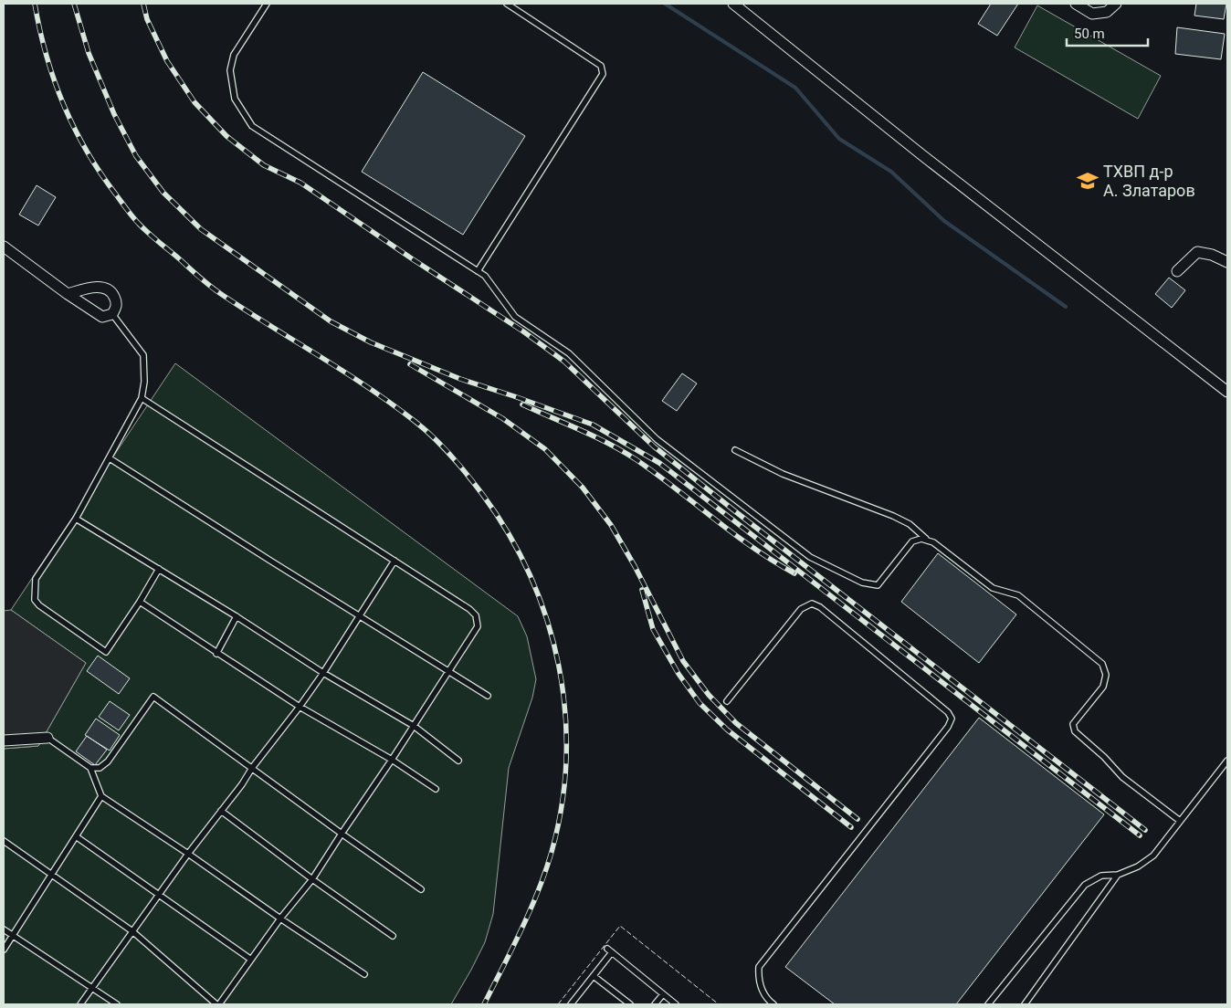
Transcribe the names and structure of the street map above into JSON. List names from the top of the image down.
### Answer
{
  "places": {
    "school or university": ["ТХВП д-р А. Златаров"]
  },
  "scale_bar": "50 m"
}
